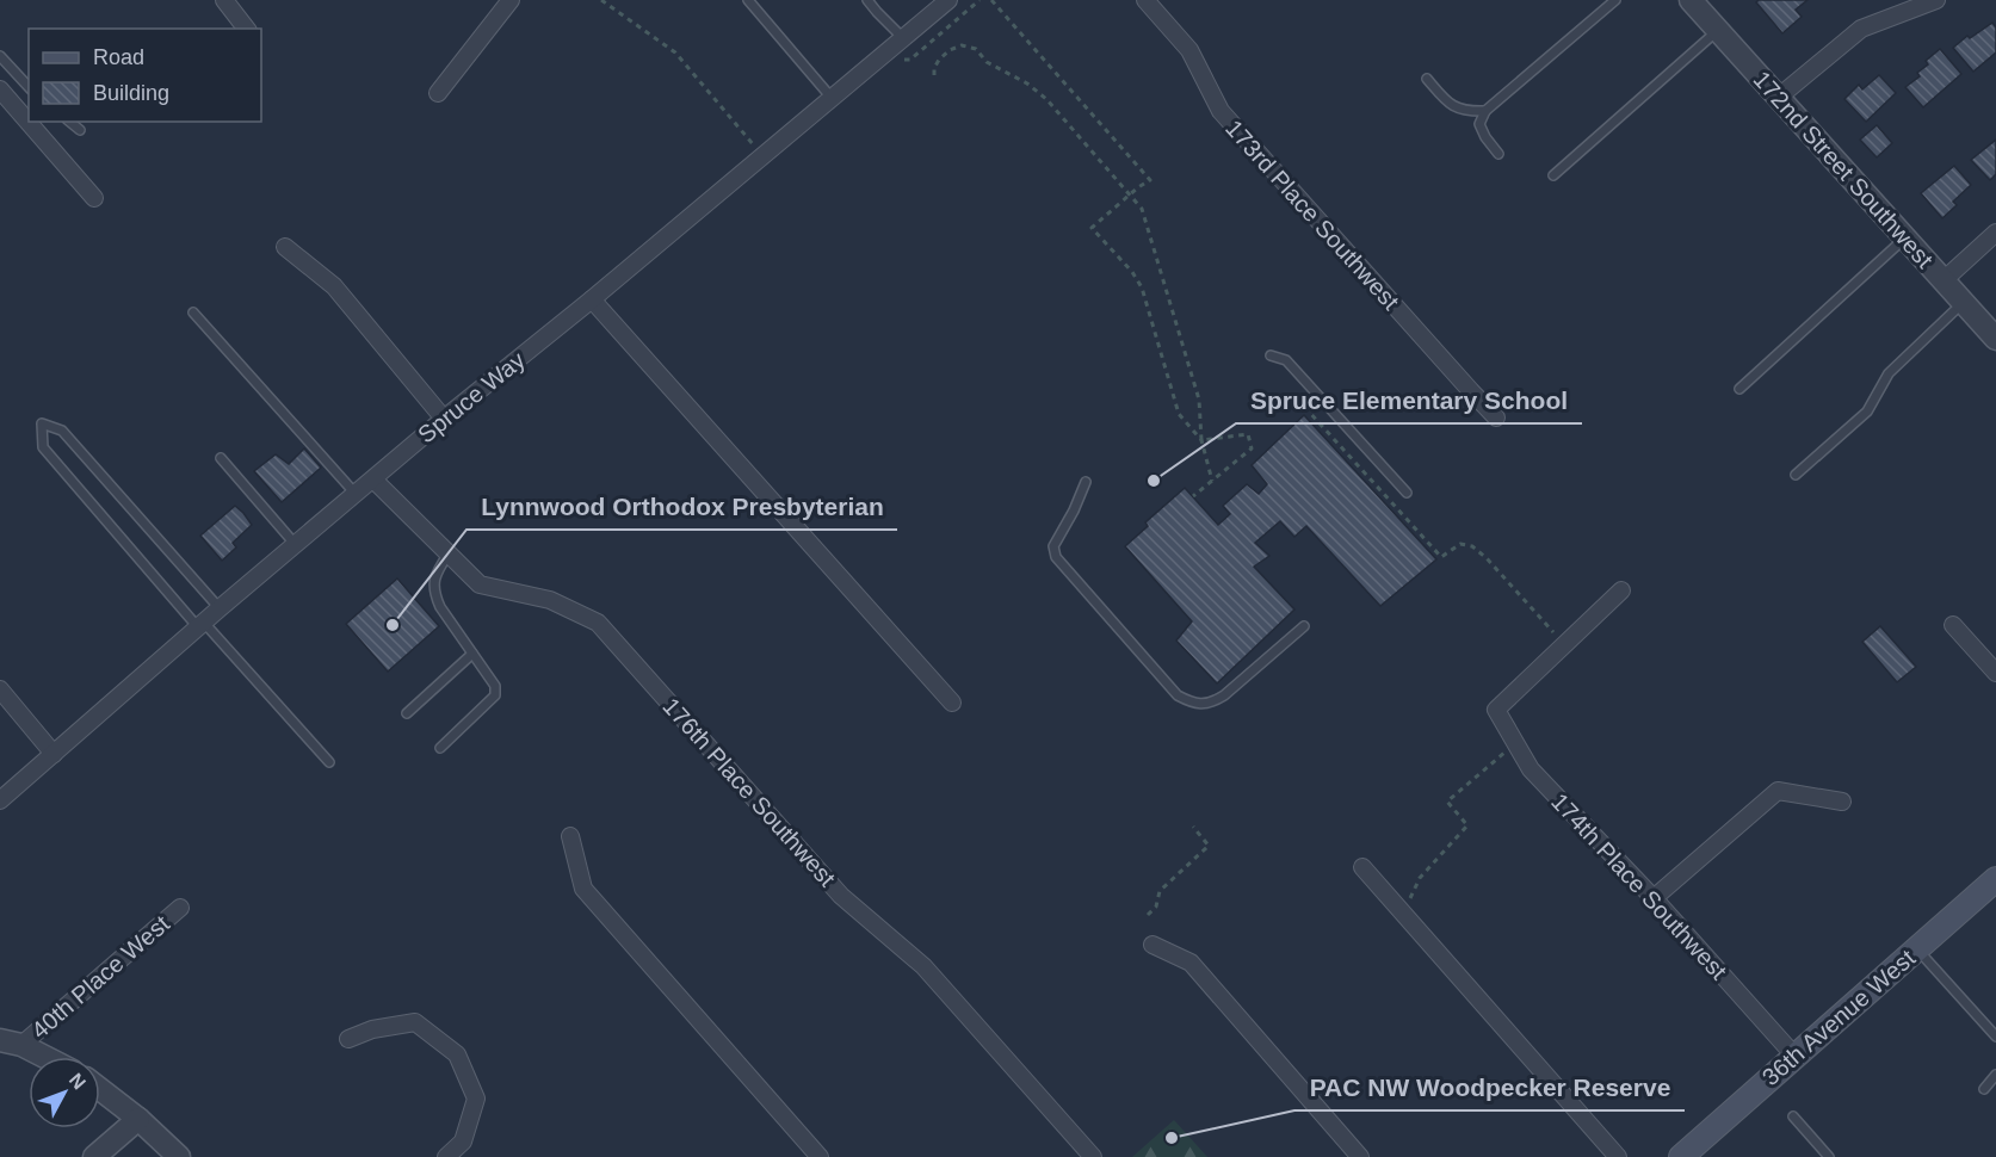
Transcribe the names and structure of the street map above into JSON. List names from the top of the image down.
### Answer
{
  "streets": {
    "main road": ["36th Avenue West"],
    "street": [
      "172nd Street Southwest",
      "173rd Place Southwest",
      "Spruce Way",
      "176th Place Southwest",
      "174th Place Southwest",
      "40th Place West"
    ]
  },
  "crossings": [
    ["Spruce Way", "176th Place Southwest"],
    ["174th Place Southwest", "36th Avenue West"]
  ],
  "places": ["Spruce Elementary School", "Lynnwood Orthodox Presbyterian", "PAC NW Woodpecker Reserve"],
  "legend": ["Road", "Building"],
  "north": "top right"
}
